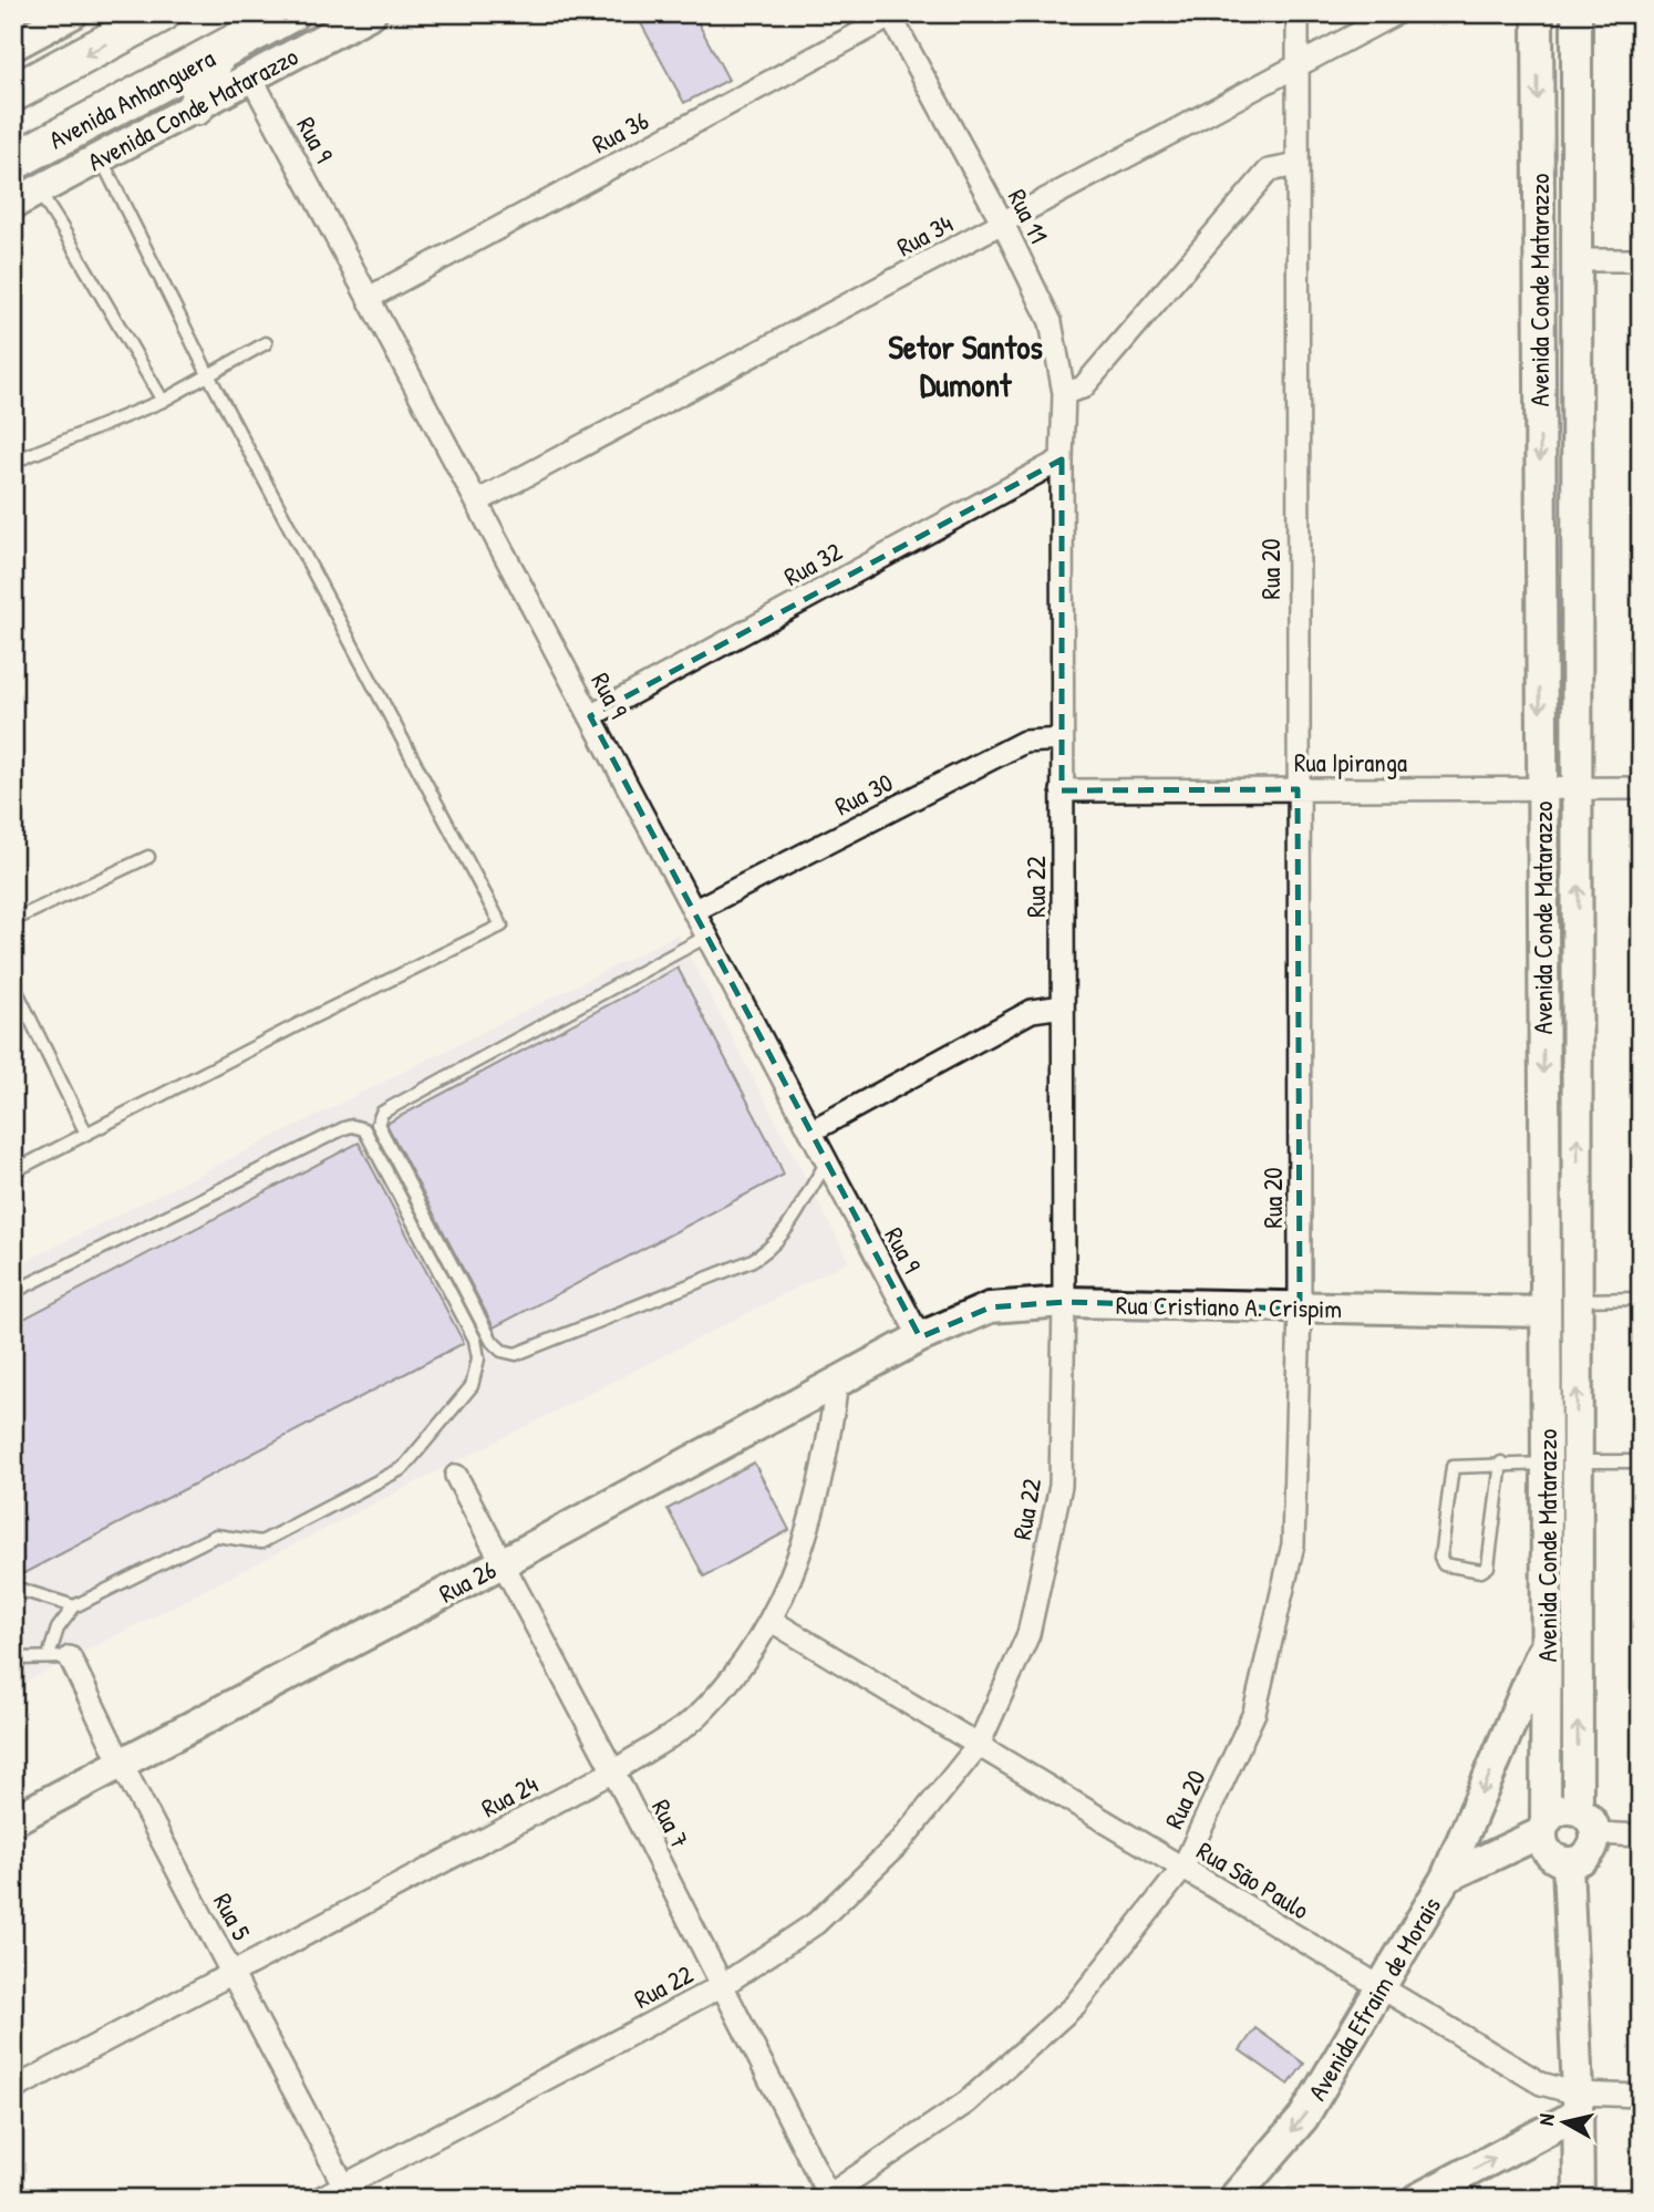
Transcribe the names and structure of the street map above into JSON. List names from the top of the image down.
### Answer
{
  "streets": {
    "highway": ["Avenida Anhanguera"],
    "street": [
      "Avenida Conde Matarazzo",
      "Rua 36",
      "Rua 9",
      "Rua 11",
      "Rua 34",
      "Rua 32",
      "Rua 20",
      "Rua Ipiranga",
      "Rua 30",
      "Rua 22",
      "Rua Cristiano A. Crispim",
      "Rua 26",
      "Rua 24",
      "Rua 7",
      "Rua São Paulo",
      "Rua 5",
      "Avenida Efraim de Morais"
    ]
  },
  "crossings": [
    ["Avenida Conde Matarazzo", "Rua 9"],
    ["Avenida Conde Matarazzo", "Rua Ipiranga"],
    ["Avenida Conde Matarazzo", "Rua Cristiano A. Crispim"],
    ["Avenida Conde Matarazzo", "Avenida Efraim de Morais"],
    ["Rua 36", "Rua 9"],
    ["Rua 36", "Rua 11"],
    ["Rua 9", "Rua 34"],
    ["Rua 9", "Rua 32"],
    ["Rua 9", "Rua 30"],
    ["Rua 9", "Rua Cristiano A. Crispim"],
    ["Rua 9", "Rua 26"],
    ["Rua 11", "Rua 34"],
    ["Rua 11", "Rua 32"],
    ["Rua 11", "Rua 22"],
    ["Rua 34", "Rua 20"],
    ["Rua 32", "Rua 22"],
    ["Rua 20", "Rua Ipiranga"],
    ["Rua 20", "Rua Cristiano A. Crispim"],
    ["Rua 20", "Rua 7"],
    ["Rua 20", "Rua São Paulo"],
    ["Rua Ipiranga", "Rua 22"],
    ["Rua 30", "Rua 22"],
    ["Rua 22", "Rua Cristiano A. Crispim"],
    ["Rua 22", "Rua 7"],
    ["Rua 22", "Rua São Paulo"],
    ["Rua 22", "Rua 5"],
    ["Rua Cristiano A. Crispim", "Rua 26"],
    ["Rua 26", "Rua 24"],
    ["Rua 26", "Rua 7"],
    ["Rua 26", "Rua 5"],
    ["Rua 24", "Rua 7"],
    ["Rua 24", "Rua São Paulo"],
    ["Rua 24", "Rua 5"],
    ["Rua São Paulo", "Avenida Efraim de Morais"]
  ],
  "districts": ["Setor Santos Dumont"],
  "north": "left"
}
